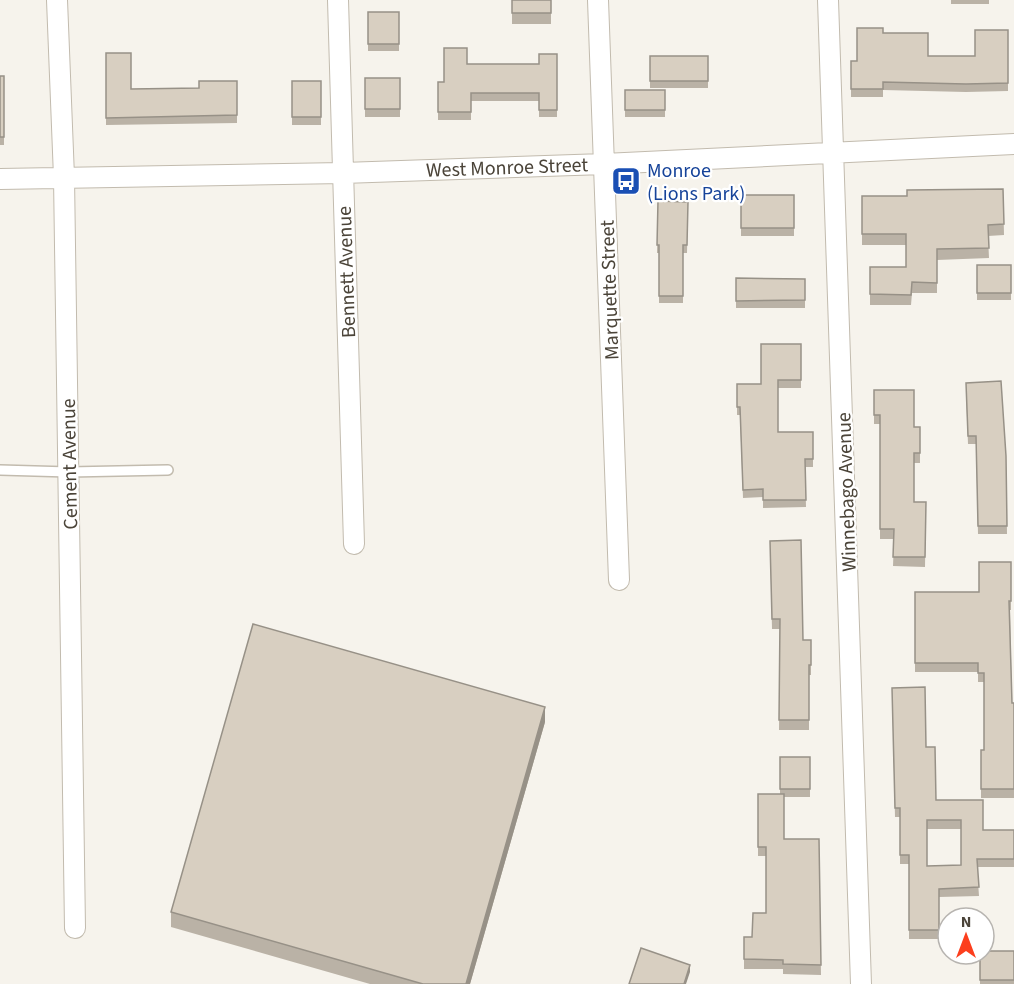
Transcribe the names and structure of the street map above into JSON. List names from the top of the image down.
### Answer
{
  "streets": {
    "street": [
      "West Monroe Street",
      "Bennett Avenue",
      "Marquette Street",
      "Cement Avenue",
      "Winnebago Avenue"
    ]
  },
  "crossings": [
    ["West Monroe Street", "Bennett Avenue"],
    ["West Monroe Street", "Marquette Street"],
    ["West Monroe Street", "Cement Avenue"],
    ["West Monroe Street", "Winnebago Avenue"]
  ],
  "places": {
    "bus stop": ["Monroe (Lions Park)"]
  },
  "north": "top"
}
